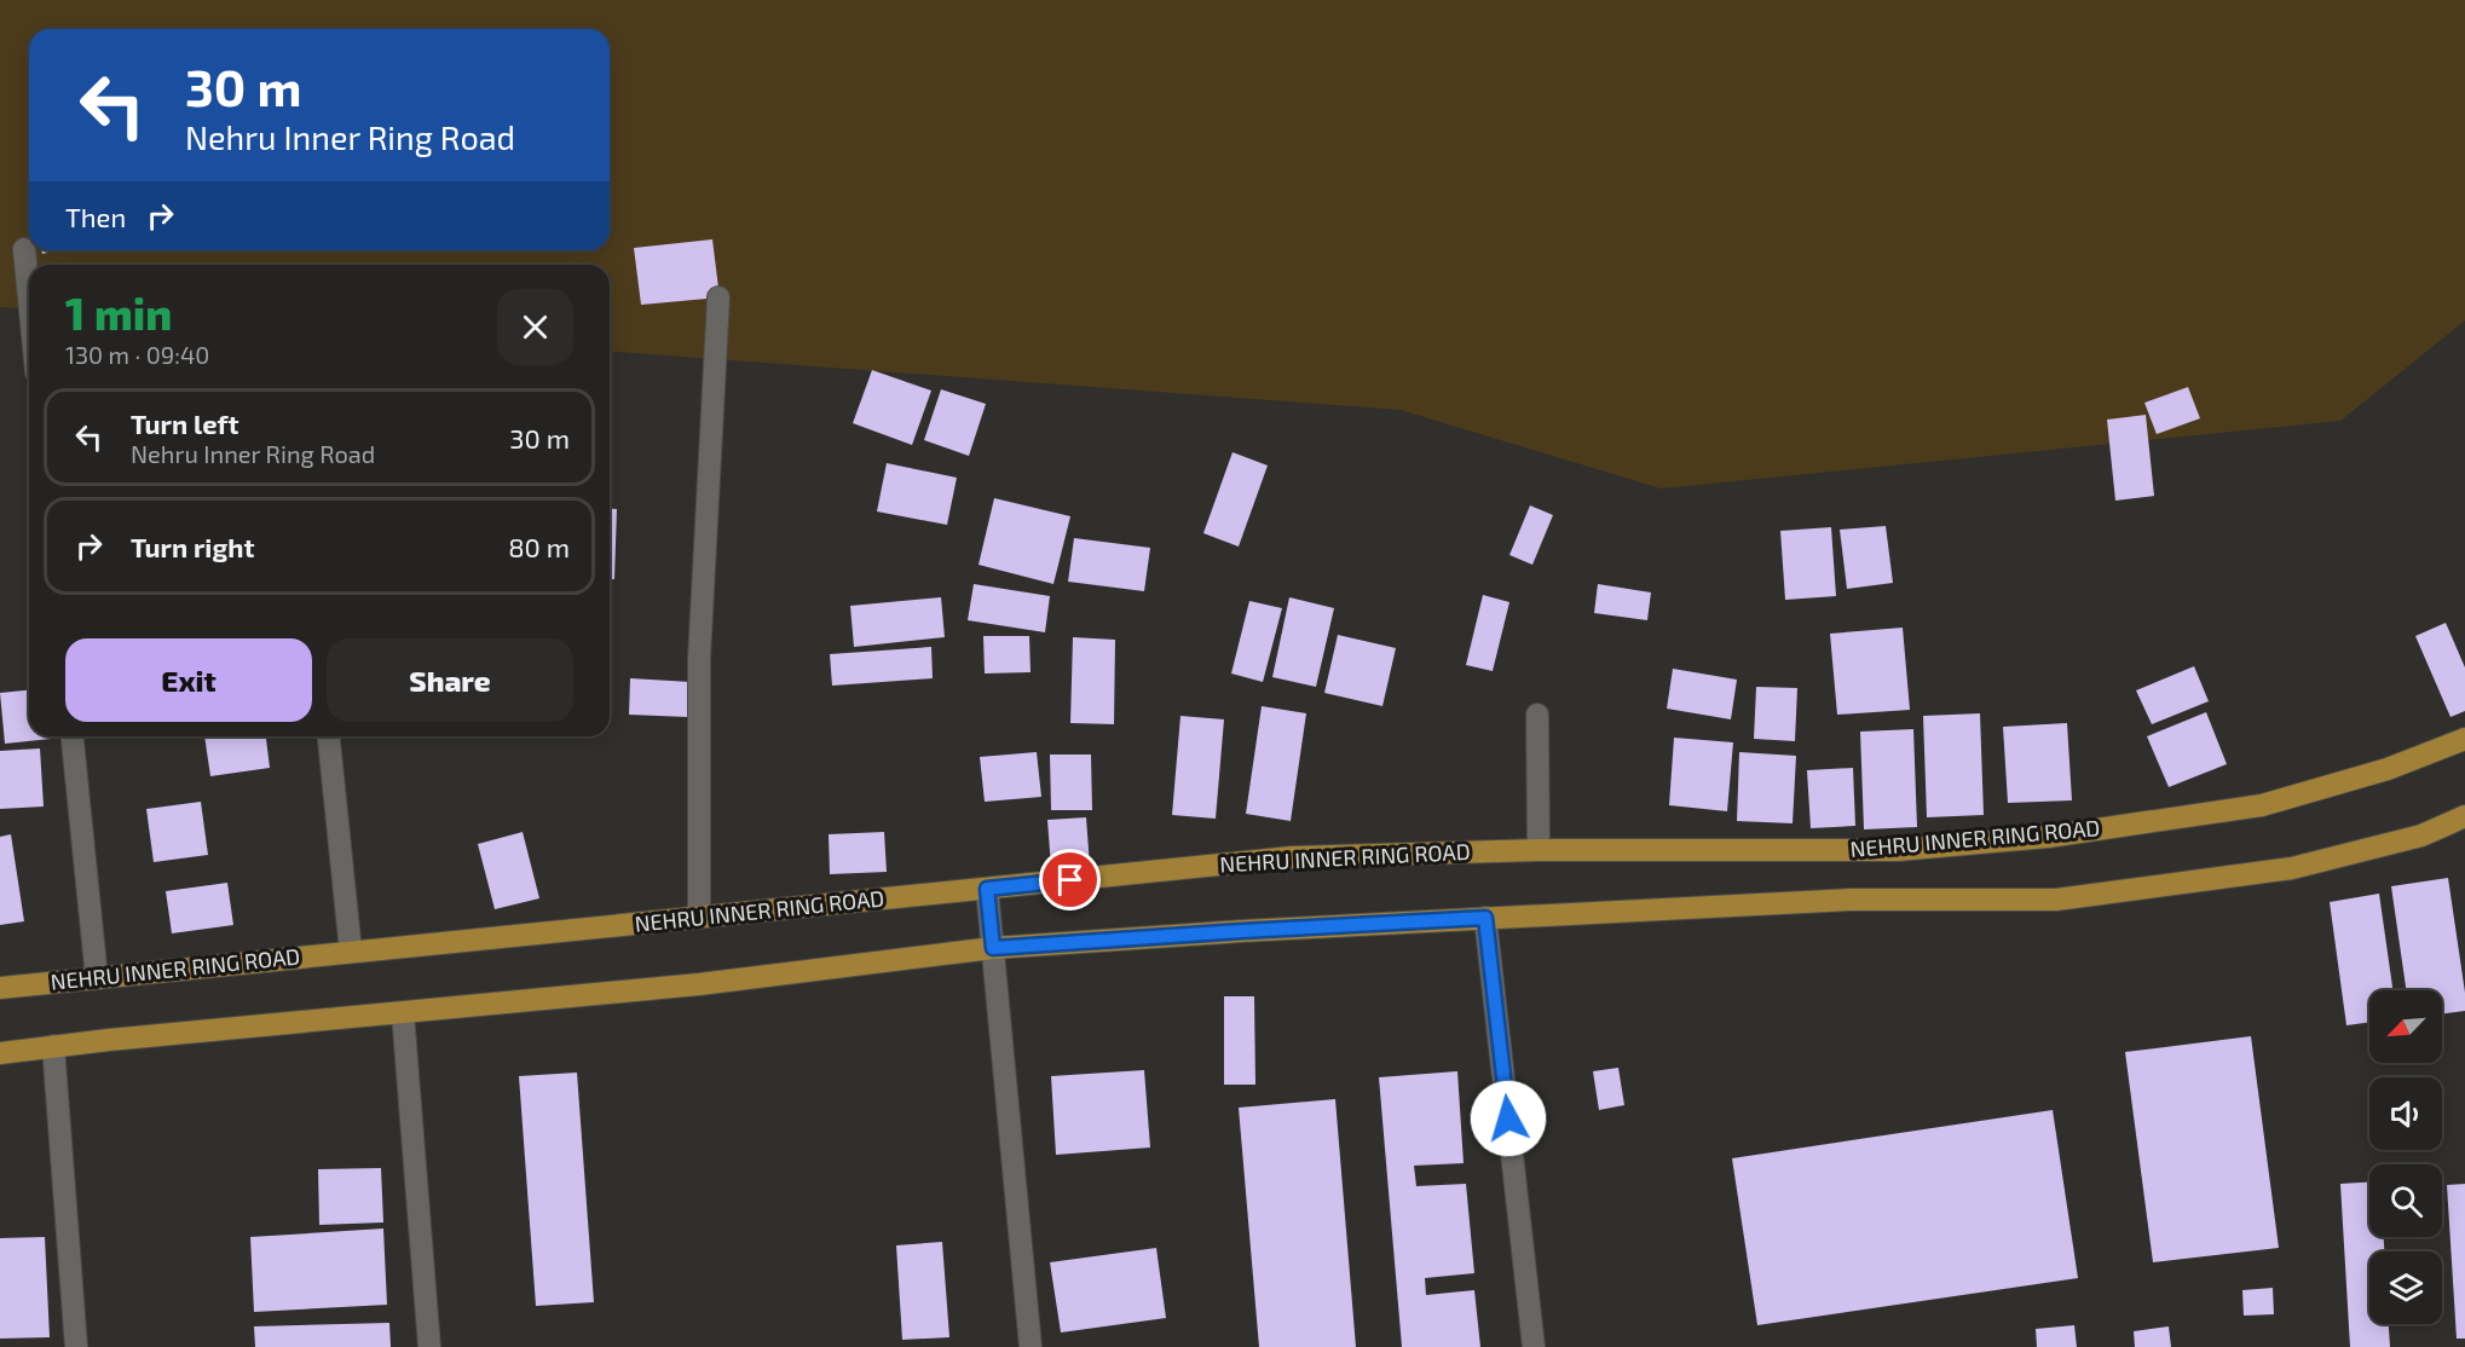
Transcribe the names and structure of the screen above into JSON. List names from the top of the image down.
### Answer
{
  "streets": {
    "main road": ["NEHRU INNER RING ROAD"]
  },
  "north": "bottom left",
  "page": {
    "turn": ["30 m", "Nehru Inner Ring Road"],
    "then": "Then",
    "heading": ["1 min", "130 m · 09:40"],
    "list": [
      {
        "name": "Turn left",
        "note": "Nehru Inner Ring Road",
        "value": "30 m"
      },
      {
        "name": "Turn right",
        "value": "80 m"
      }
    ],
    "buttons": ["Exit", "Share"]
  }
}
